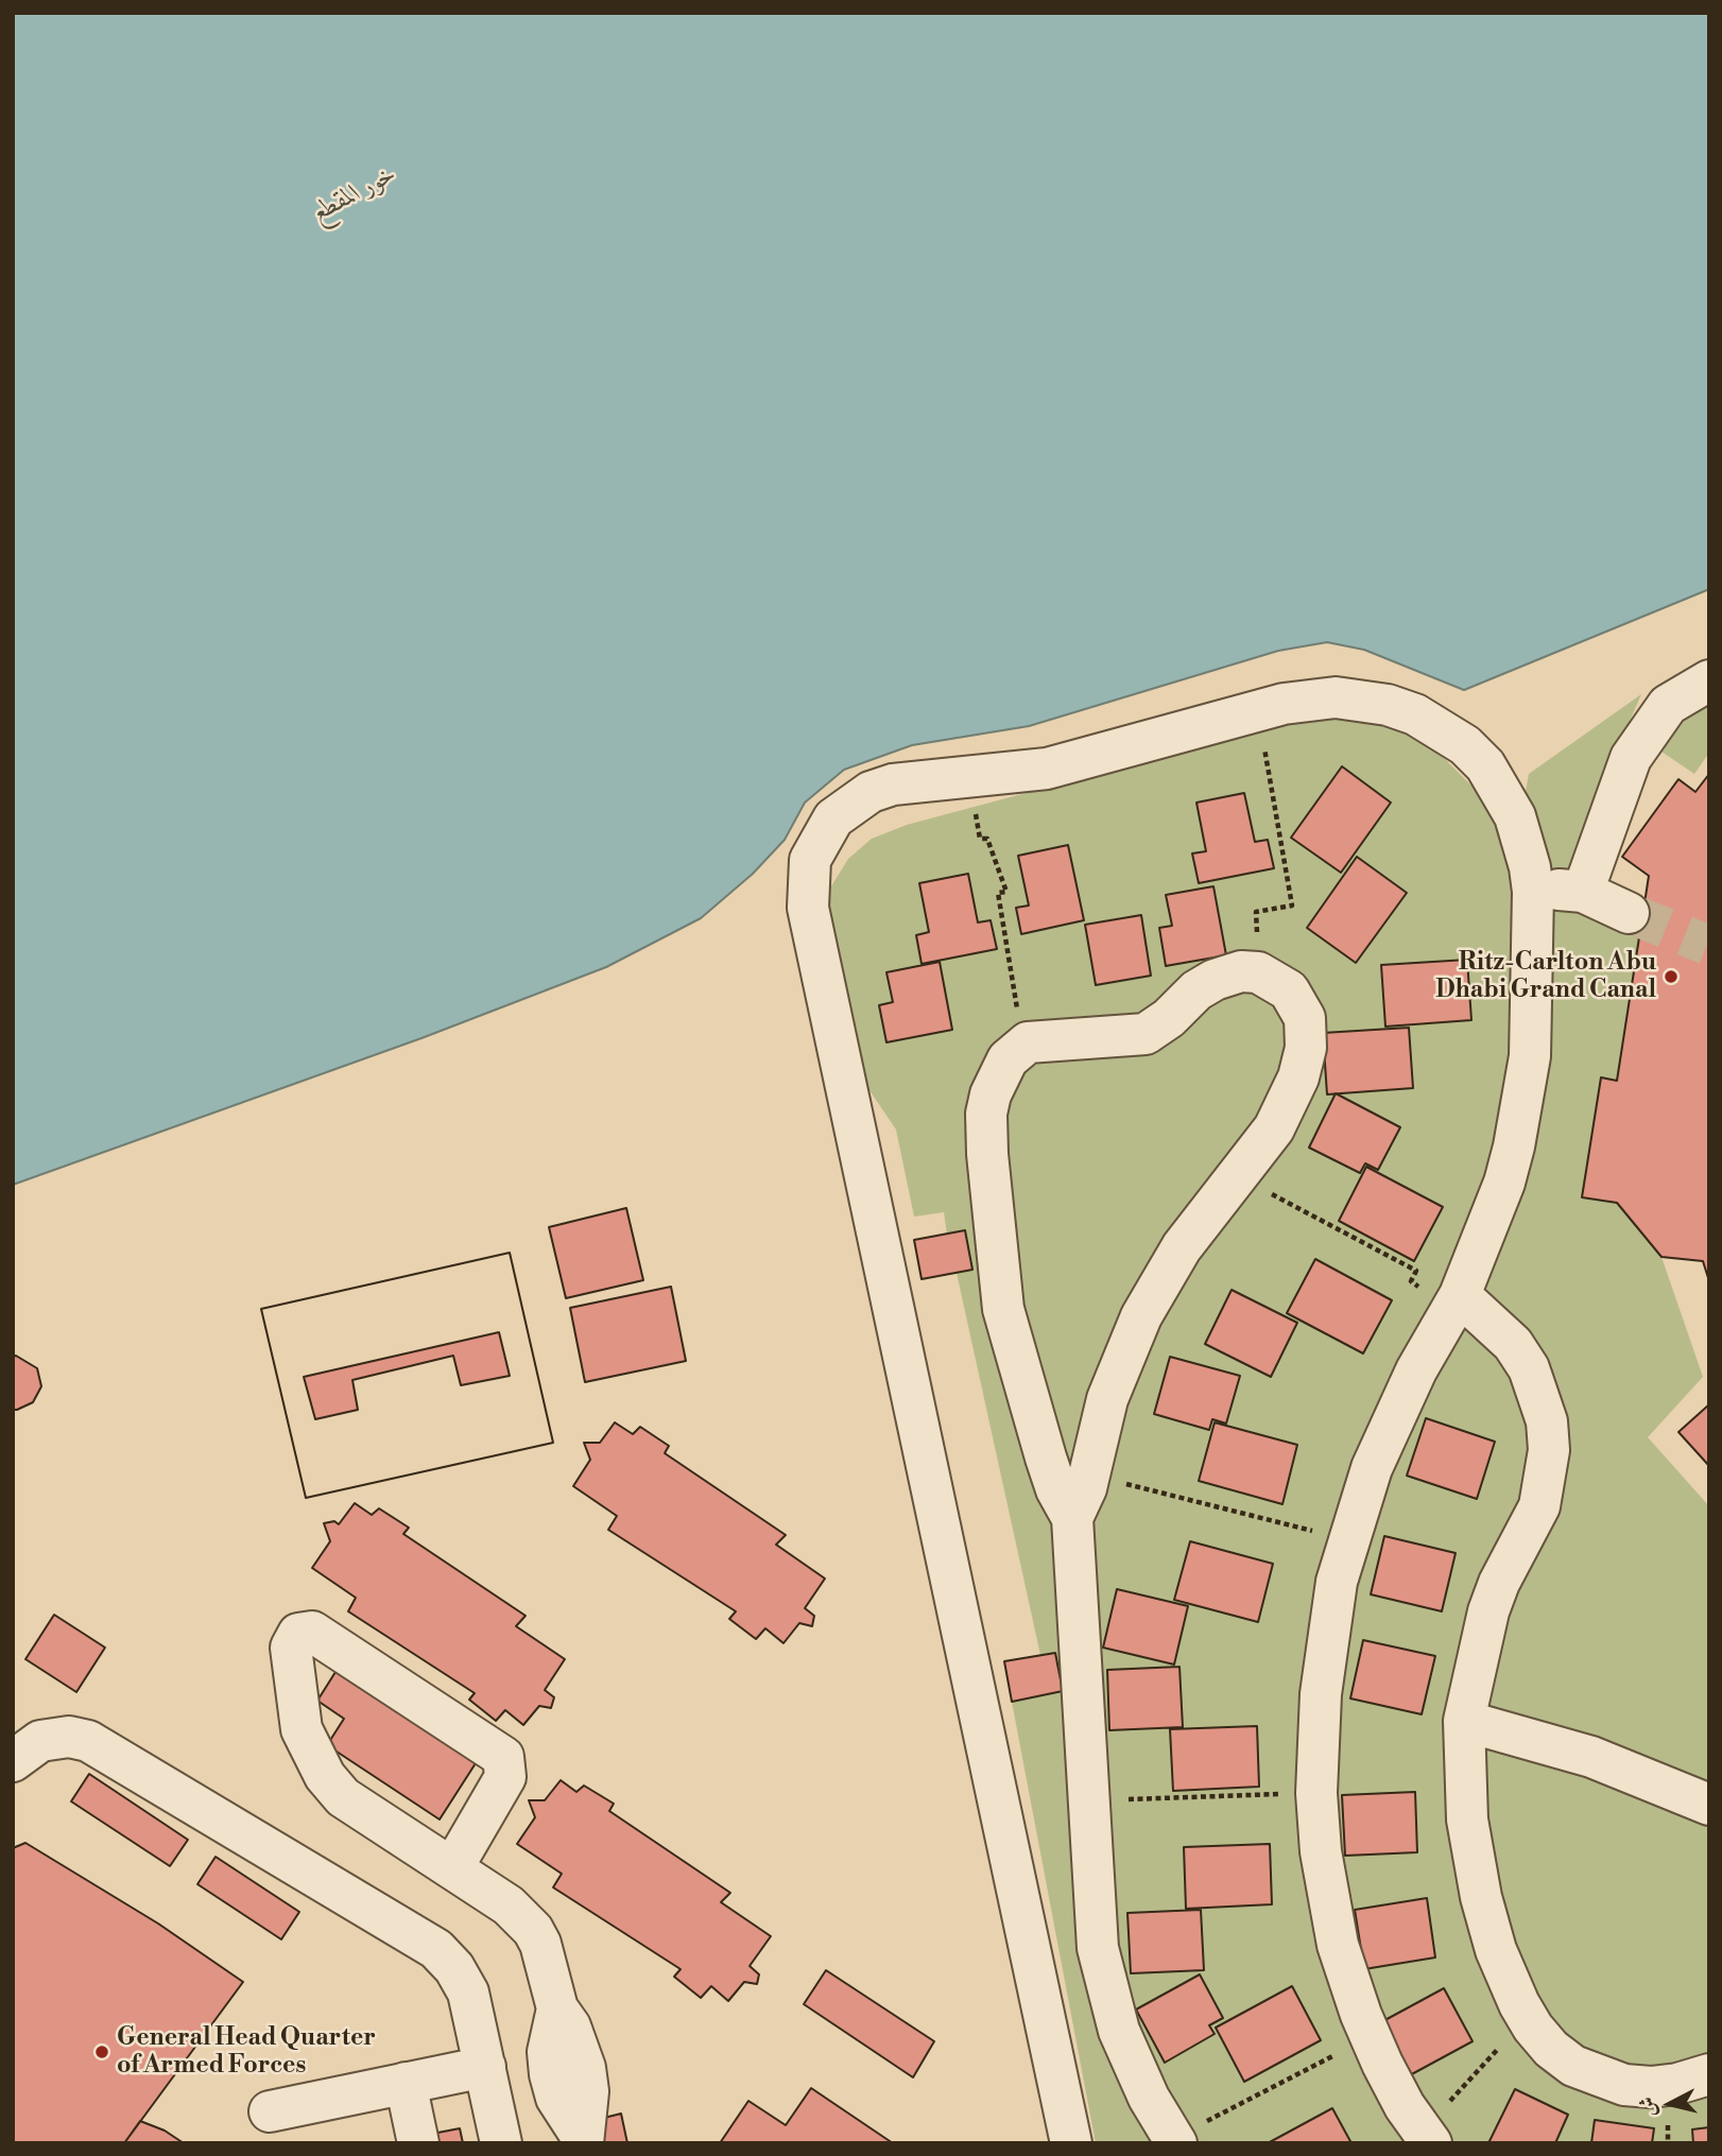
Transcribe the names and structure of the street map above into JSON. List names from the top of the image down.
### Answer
{
  "water": ["خور المقطع"],
  "places": ["Ritz-Carlton Abu Dhabi Grand Canal", "General Head Quarter of Armed Forces"],
  "north": "left"
}
